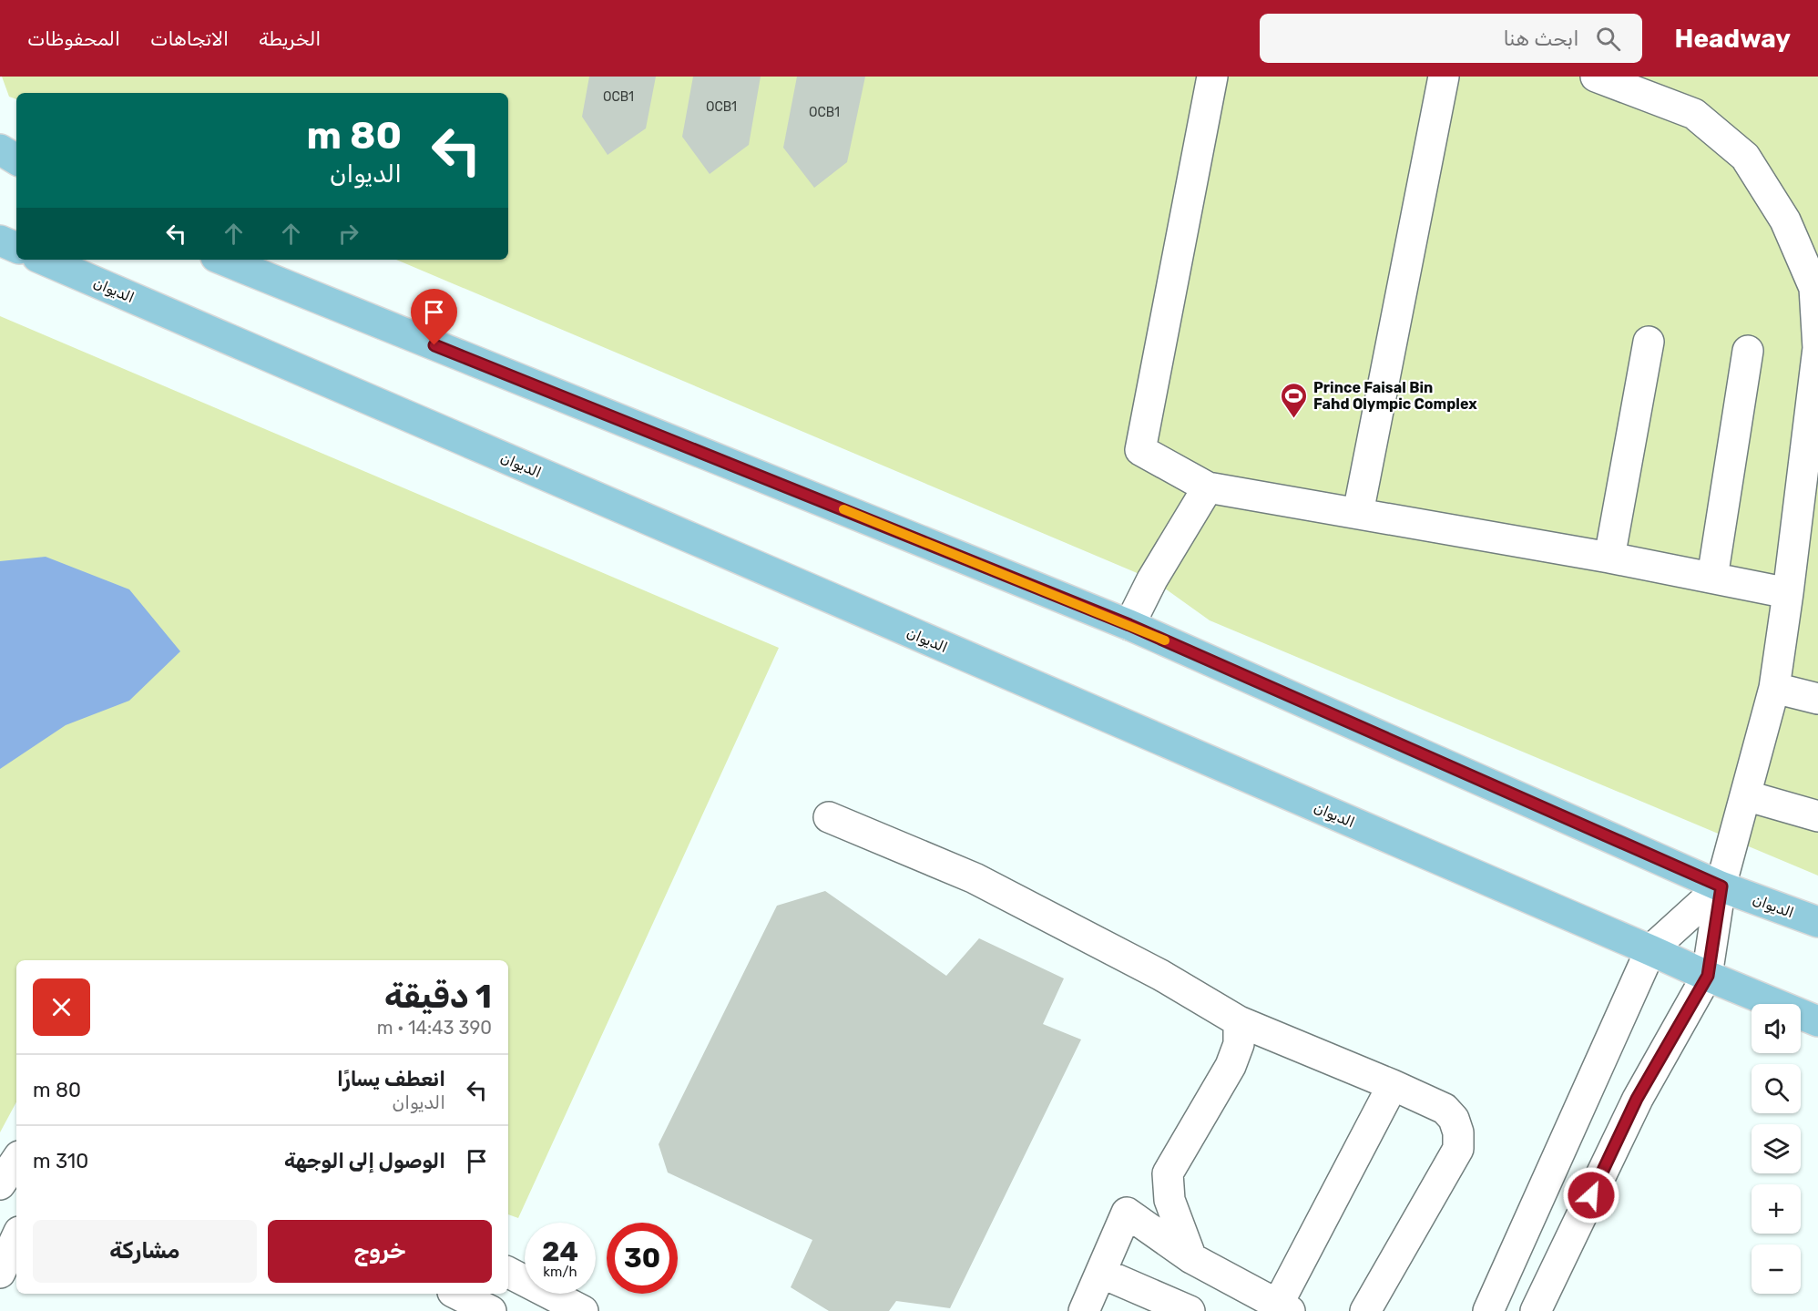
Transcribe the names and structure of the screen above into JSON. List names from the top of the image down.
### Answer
{
  "streets": {
    "main road": ["الديوان"]
  },
  "places": {
    "sports": ["Prince Faisal Bin Fahd Olympic Complex"]
  },
  "house_numbers": ["OCB1", "OCB1", "OCB1"],
  "page": {
    "header": "Headway",
    "search": "ابحث هنا",
    "nav": ["الخريطة", "الاتجاهات", "المحفوظات"],
    "turn": ["80 m", "الديوان"],
    "heading": ["1 دقيقة", "390 m · 14:43"],
    "map_buttons": ["+", "−"],
    "list": [
      {
        "name": "انعطف يسارًا",
        "note": "الديوان",
        "value": "80 m"
      },
      {
        "name": "الوصول إلى الوجهة",
        "value": "310 m"
      }
    ],
    "buttons": ["خروج", "مشاركة"],
    "speed": "24 km/h",
    "limit": "30"
  }
}
